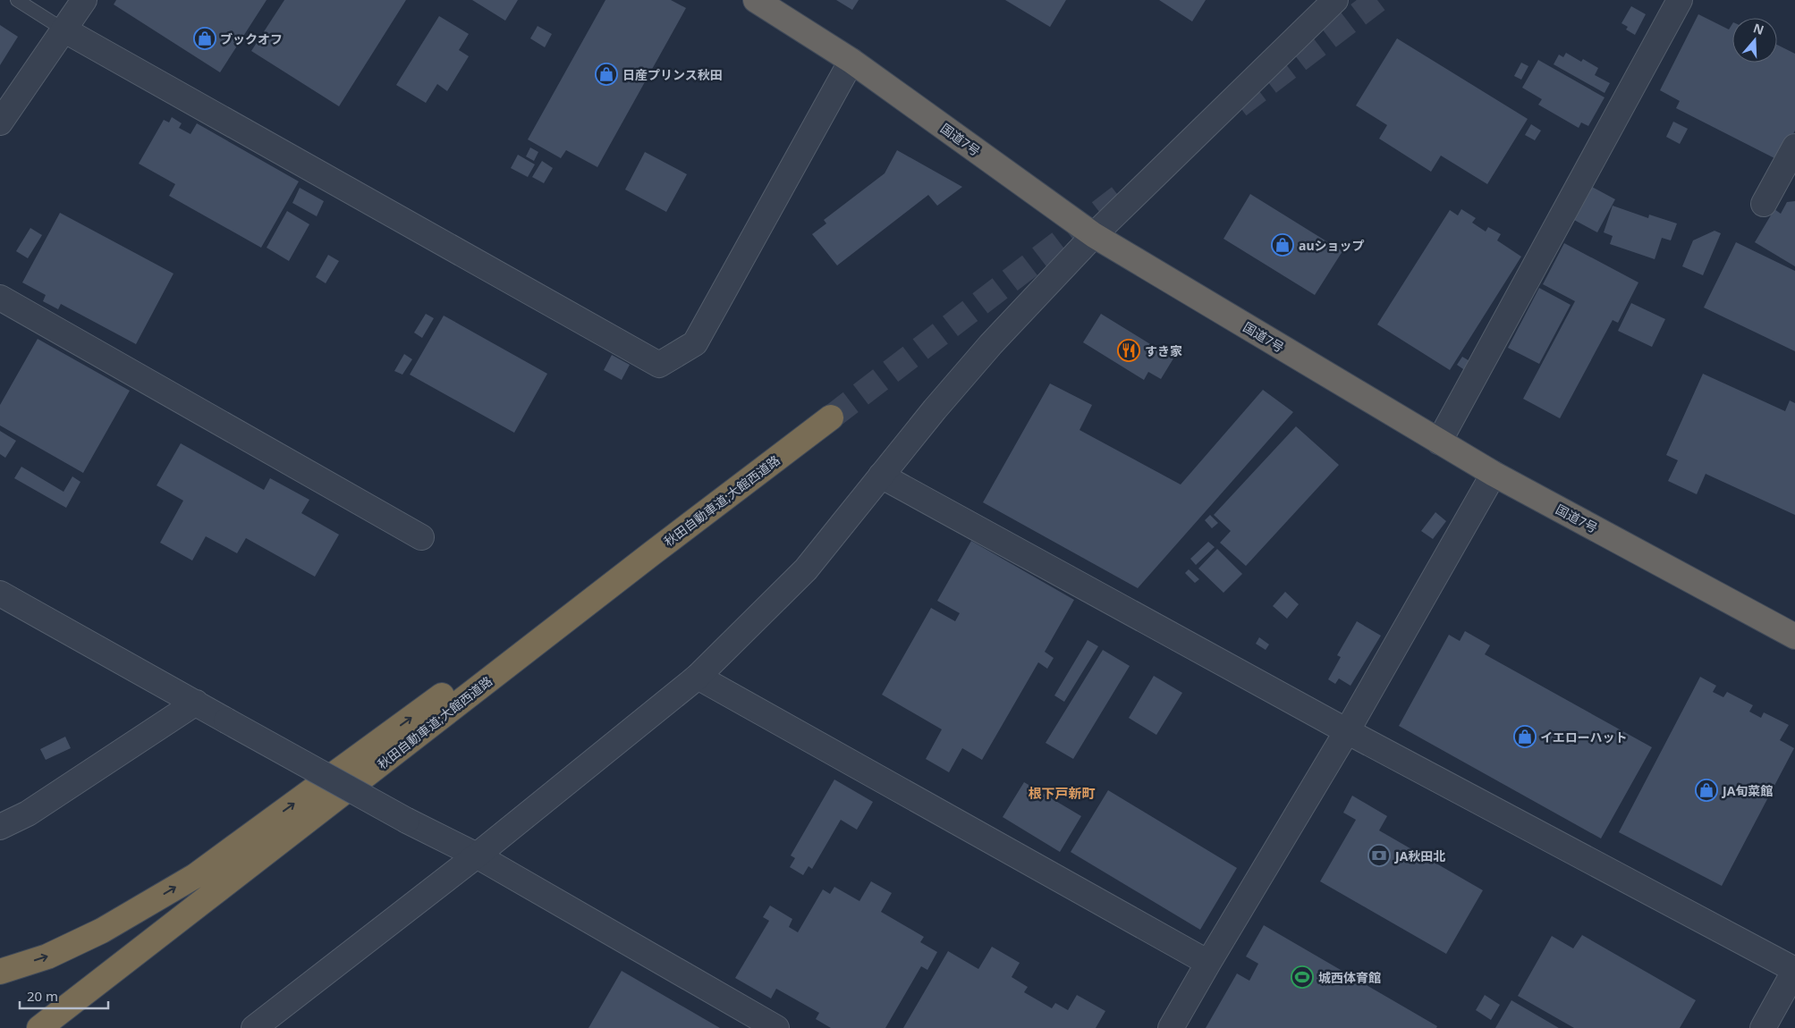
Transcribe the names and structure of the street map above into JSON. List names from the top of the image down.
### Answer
{
  "streets": {
    "highway": ["国道7号", "秋田自動車道;大館西道路"]
  },
  "districts": ["根下戸新町"],
  "places": {
    "shop": [
      "ブックオフ",
      "日産プリンス秋田",
      "auショップ",
      "イエローハット",
      "JA旬菜館"
    ],
    "restaurant": ["すき家"],
    "bank": ["JA秋田北"],
    "sports": ["城西体育館"]
  },
  "scale_bar": "20 m",
  "north": "top"
}
